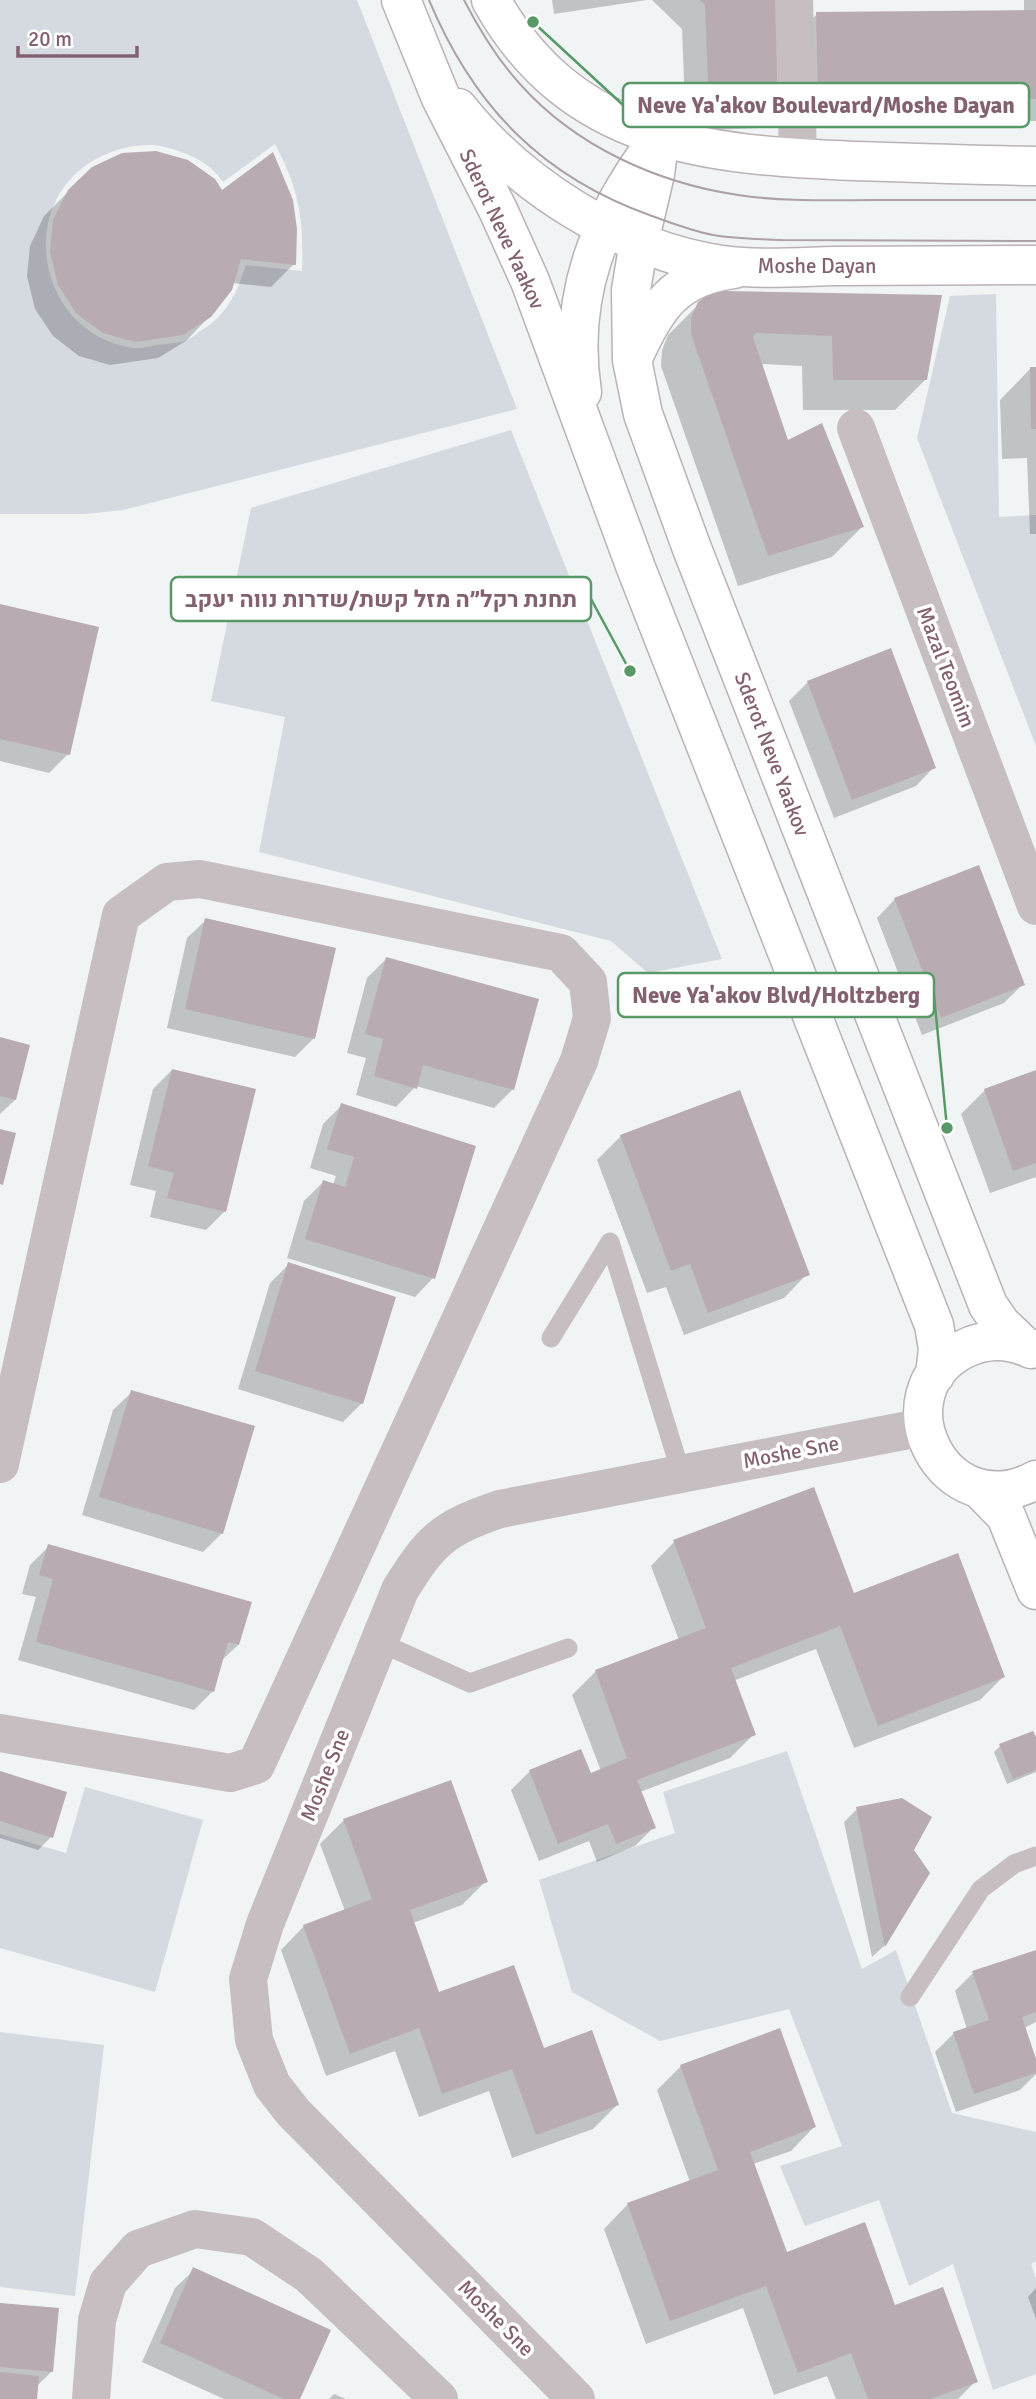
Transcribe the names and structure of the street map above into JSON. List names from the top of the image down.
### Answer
{
  "streets": {
    "street": [
      "Sderot Neve Yaakov",
      "Moshe Dayan",
      "Mazal Teomim",
      "Moshe Sne"
    ]
  },
  "crossings": [
    ["Sderot Neve Yaakov", "Moshe Dayan"],
    ["Sderot Neve Yaakov", "Moshe Sne"]
  ],
  "places": ["Neve Ya'akov Boulevard/Moshe Dayan", "תחנת רקל״ה מזל קשת/שדרות נווה יעקב", "Neve Ya'akov Blvd/Holtzberg"],
  "scale_bar": "20 m"
}
